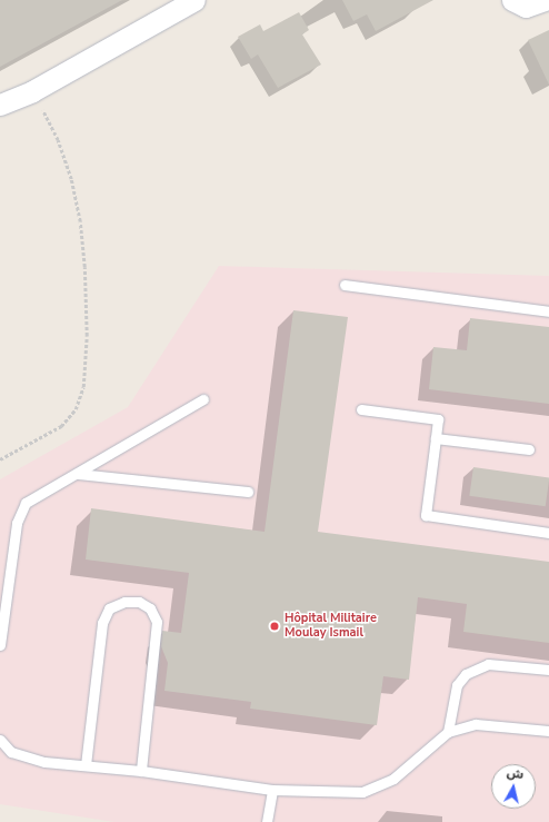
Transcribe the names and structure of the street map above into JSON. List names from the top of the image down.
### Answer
{
  "places": ["Hôpital Militaire Moulay Ismail"],
  "north": "top"
}
